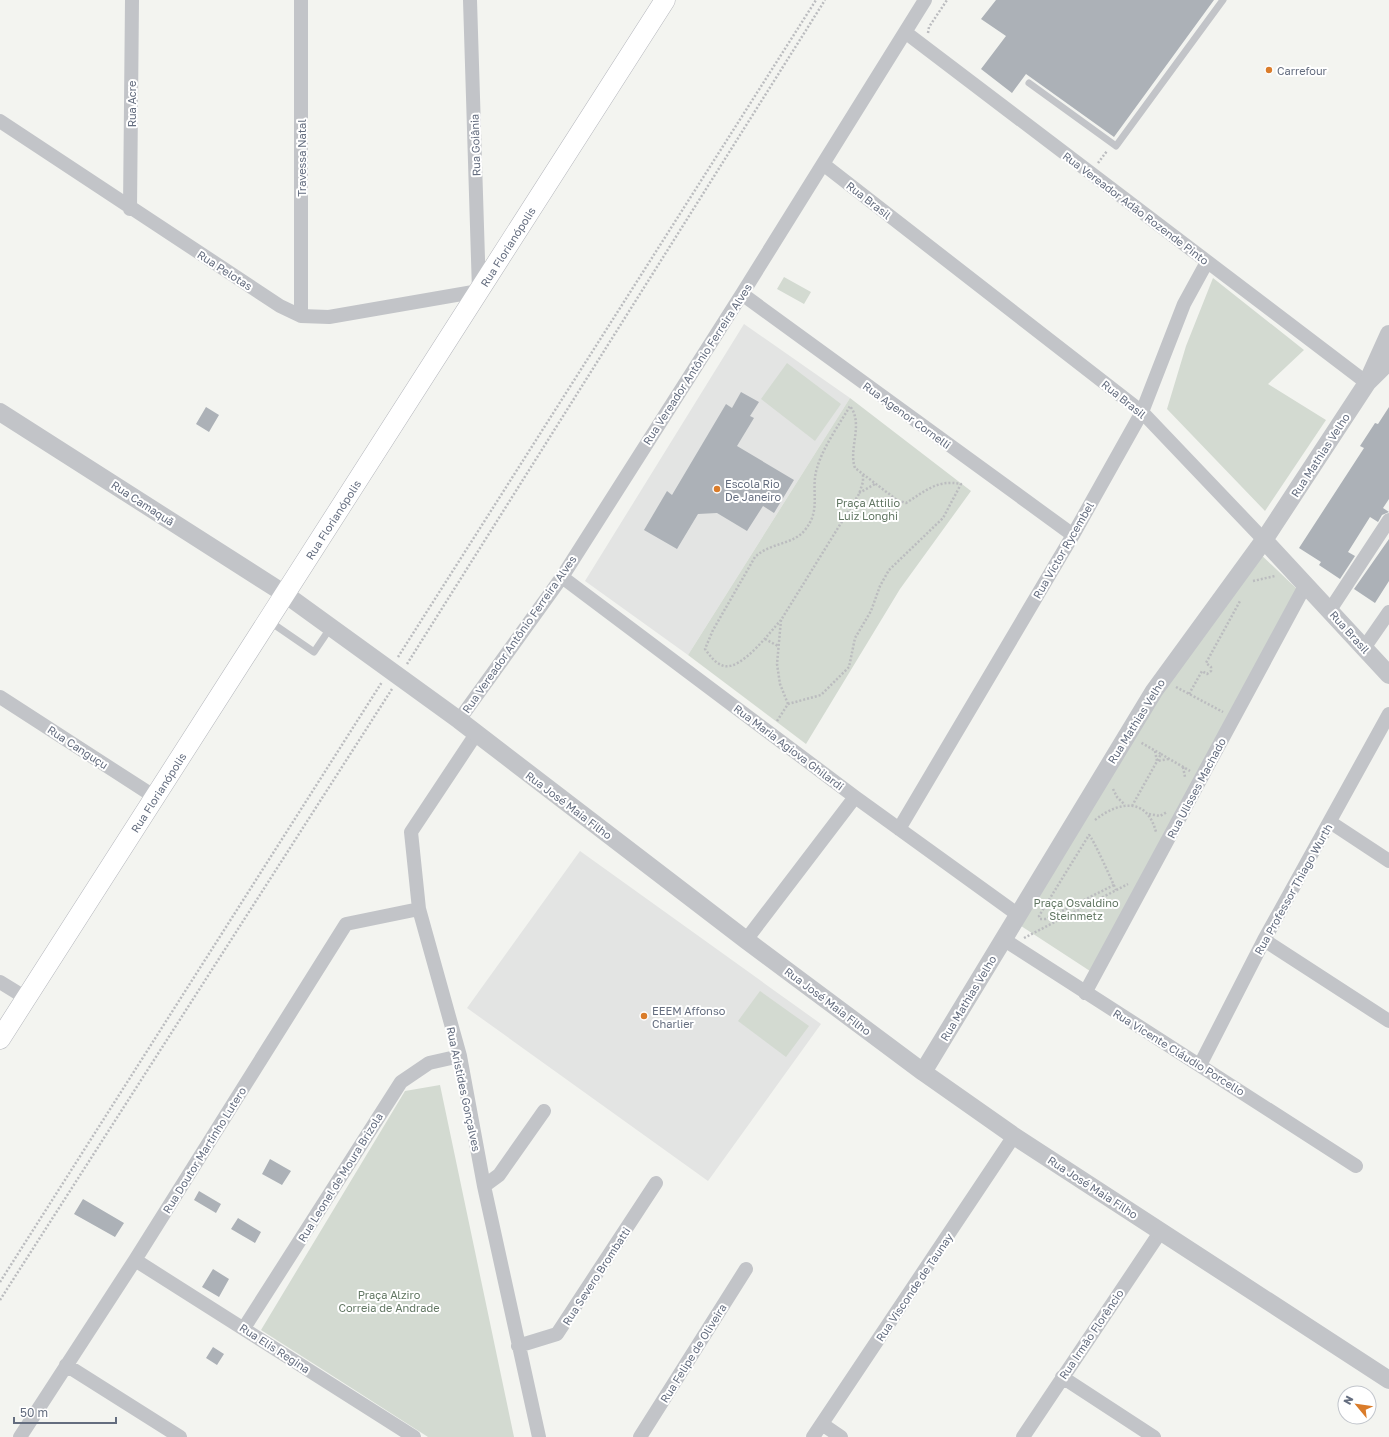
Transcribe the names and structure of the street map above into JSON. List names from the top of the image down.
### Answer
{
  "streets": {
    "main road": ["Rua Florianópolis"],
    "street": [
      "Rua Acre",
      "Rua Goiânia",
      "Travessa Natal",
      "Rua Brasil",
      "Rua Vereador Adão Rozende Pinto",
      "Rua Pelotas",
      "Rua Vereador Antônio Ferreira Alves",
      "Rua Agenor Cornelli",
      "Rua Mathias Velho",
      "Rua Camaquã",
      "Rua Víctor Rycembel",
      "Rua Canguçu",
      "Rua Maria Agiova Ghilardi",
      "Rua Ulisses Machado",
      "Rua José Maia Filho",
      "Rua Professor Thiago Wurth",
      "Rua Vicente Cláudio Porcello",
      "Rua Aristides Gonçalves",
      "Rua Doutor Martinho Lutero",
      "Rua Leonel de Moura Brizola",
      "Rua Severo Brombatti",
      "Rua Visconde de Taunay",
      "Rua Irmão Florêncio",
      "Rua Elis Regina",
      "Rua Felipe de Oliveira"
    ]
  },
  "crossings": [
    ["Rua Acre", "Rua Pelotas"],
    ["Rua Goiânia", "Rua Florianópolis"],
    ["Rua Goiânia", "Rua Pelotas"],
    ["Travessa Natal", "Rua Pelotas"],
    ["Rua Brasil", "Rua Vereador Antônio Ferreira Alves"],
    ["Rua Brasil", "Rua Mathias Velho"],
    ["Rua Brasil", "Rua Víctor Rycembel"],
    ["Rua Brasil", "Rua Ulisses Machado"],
    ["Rua Vereador Adão Rozende Pinto", "Rua Vereador Antônio Ferreira Alves"],
    ["Rua Vereador Adão Rozende Pinto", "Rua Mathias Velho"],
    ["Rua Vereador Adão Rozende Pinto", "Rua Víctor Rycembel"],
    ["Rua Florianópolis", "Rua Pelotas"],
    ["Rua Florianópolis", "Rua Camaquã"],
    ["Rua Florianópolis", "Rua Canguçu"],
    ["Rua Florianópolis", "Rua José Maia Filho"],
    ["Rua Vereador Antônio Ferreira Alves", "Rua Agenor Cornelli"],
    ["Rua Vereador Antônio Ferreira Alves", "Rua Maria Agiova Ghilardi"],
    ["Rua Vereador Antônio Ferreira Alves", "Rua José Maia Filho"],
    ["Rua Agenor Cornelli", "Rua Víctor Rycembel"],
    ["Rua Mathias Velho", "Rua Maria Agiova Ghilardi"],
    ["Rua Mathias Velho", "Rua José Maia Filho"],
    ["Rua Mathias Velho", "Rua Vicente Cláudio Porcello"],
    ["Rua Camaquã", "Rua José Maia Filho"],
    ["Rua Víctor Rycembel", "Rua Maria Agiova Ghilardi"],
    ["Rua Ulisses Machado", "Rua Vicente Cláudio Porcello"],
    ["Rua José Maia Filho", "Rua Aristides Gonçalves"],
    ["Rua José Maia Filho", "Rua Visconde de Taunay"],
    ["Rua José Maia Filho", "Rua Irmão Florêncio"],
    ["Rua Professor Thiago Wurth", "Rua Vicente Cláudio Porcello"],
    ["Rua Aristides Gonçalves", "Rua Doutor Martinho Lutero"],
    ["Rua Aristides Gonçalves", "Rua Leonel de Moura Brizola"],
    ["Rua Aristides Gonçalves", "Rua Severo Brombatti"],
    ["Rua Doutor Martinho Lutero", "Rua Elis Regina"],
    ["Rua Leonel de Moura Brizola", "Rua Elis Regina"]
  ],
  "parks": ["Praça Attilio Luiz Longhi", "Praça Osvaldino Steinmetz", "Praça Alziro Correia de Andrade"],
  "places": ["Carrefour", "Escola Rio De Janeiro", "EEEM Affonso Charlier"],
  "scale_bar": "50 m",
  "north": "top left"
}
